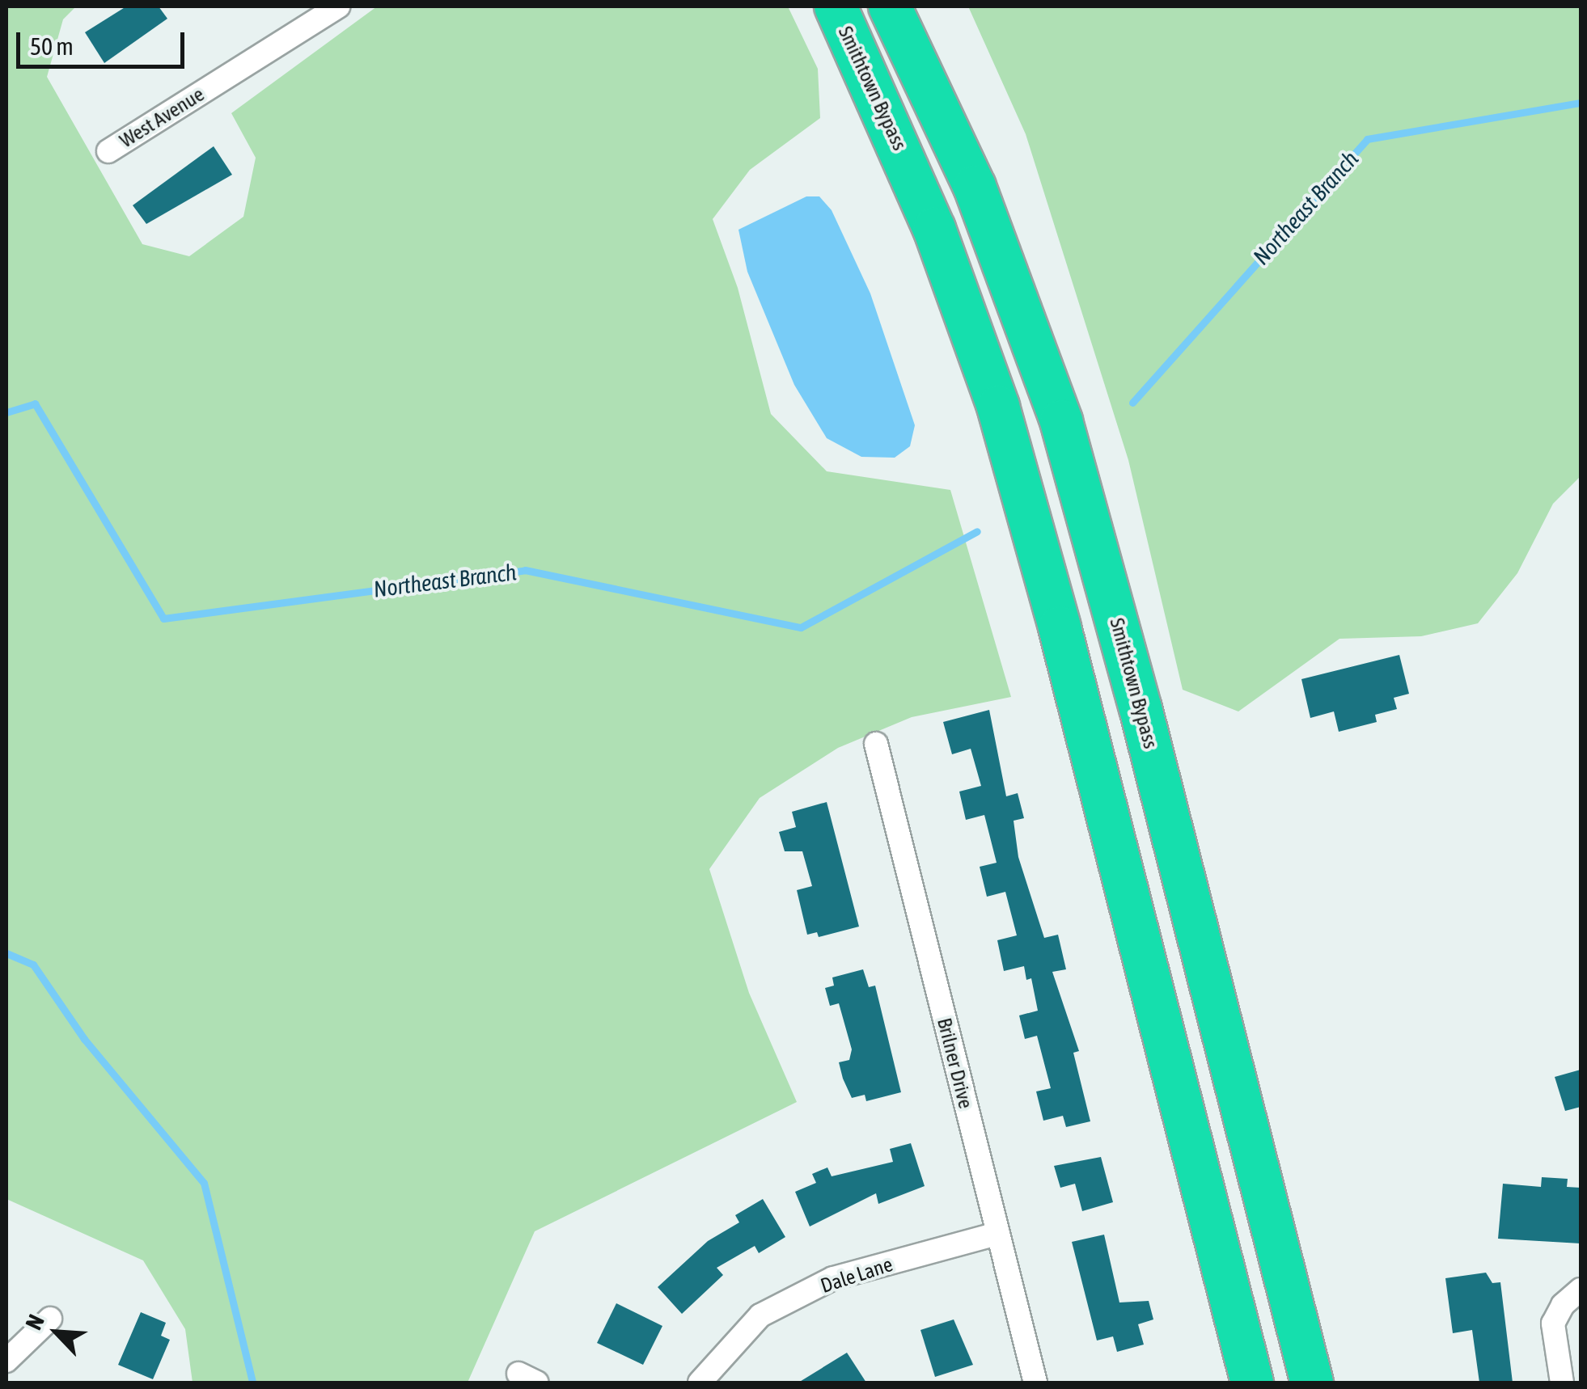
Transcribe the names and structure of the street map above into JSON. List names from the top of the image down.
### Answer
{
  "streets": {
    "highway": ["Smithtown Bypass"],
    "street": ["West Avenue", "Brilner Drive", "Dale Lane"]
  },
  "crossings": [
    ["Brilner Drive", "Dale Lane"]
  ],
  "water": ["Northeast Branch"],
  "scale_bar": "50 m",
  "north": "top left"
}
